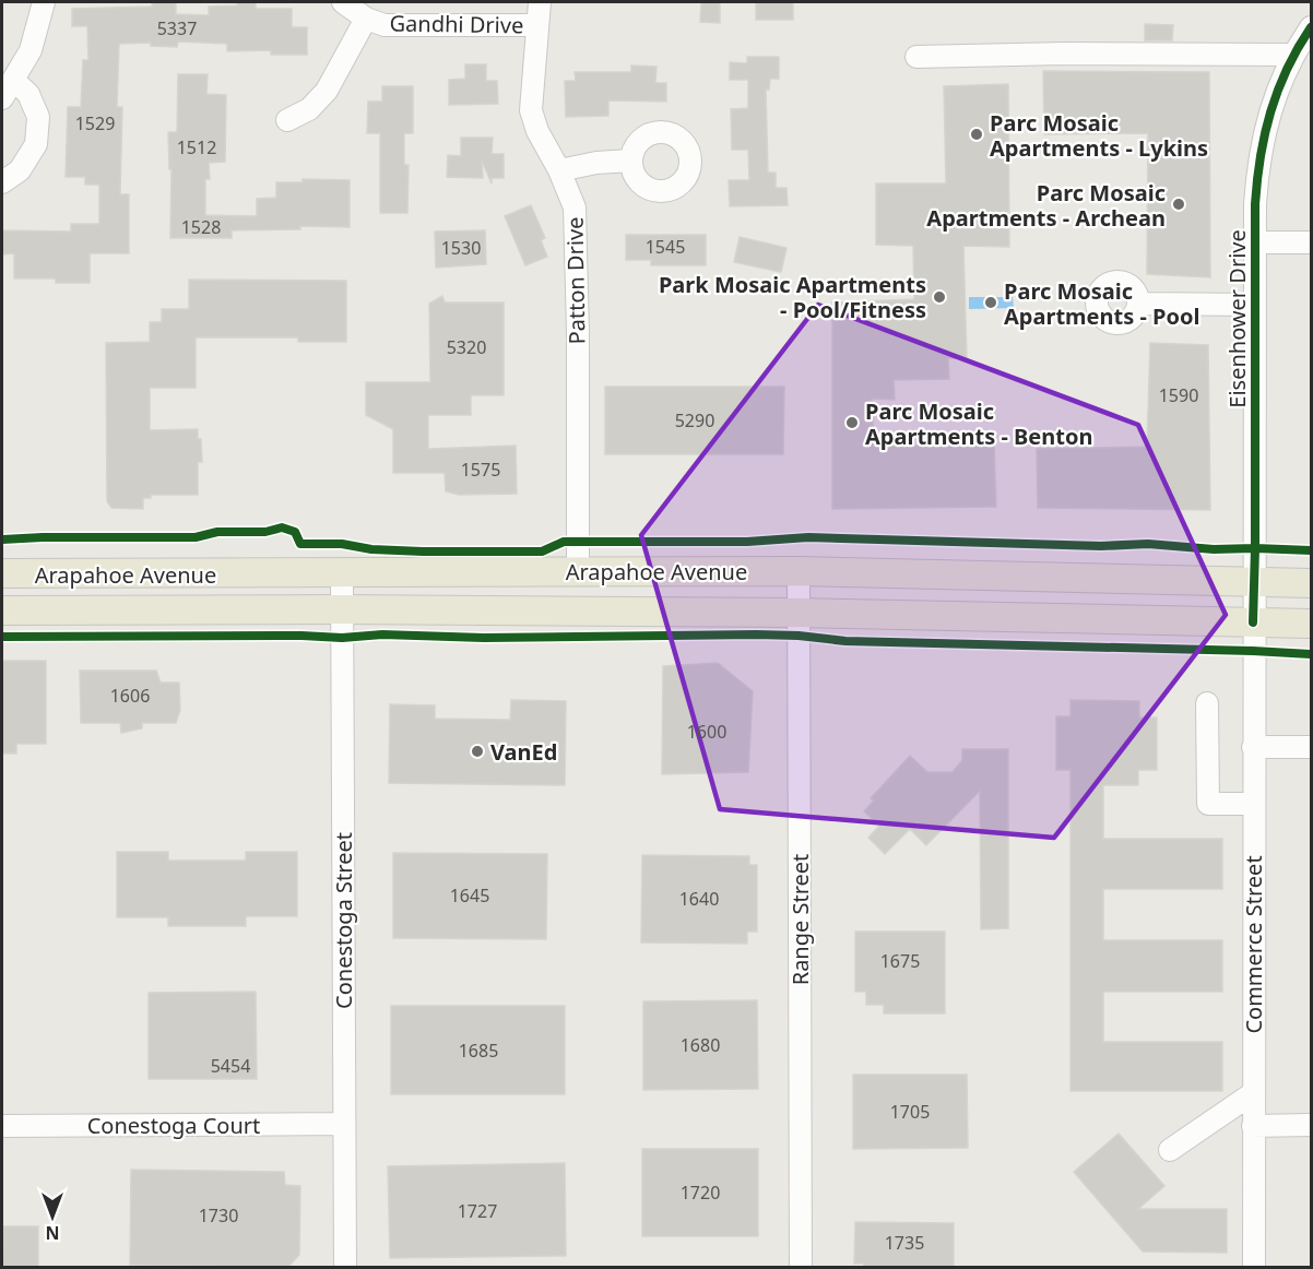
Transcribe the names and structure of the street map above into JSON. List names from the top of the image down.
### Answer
{
  "streets": {
    "main road": ["Arapahoe Avenue"],
    "street": [
      "Gandhi Drive",
      "Patton Drive",
      "Eisenhower Drive",
      "Range Street",
      "Conestoga Street",
      "Commerce Street",
      "Conestoga Court"
    ]
  },
  "crossings": [
    ["Gandhi Drive", "Patton Drive"],
    ["Patton Drive", "Arapahoe Avenue"],
    ["Eisenhower Drive", "Arapahoe Avenue"],
    ["Eisenhower Drive", "Commerce Street"],
    ["Arapahoe Avenue", "Range Street"],
    ["Arapahoe Avenue", "Conestoga Street"],
    ["Arapahoe Avenue", "Commerce Street"],
    ["Conestoga Street", "Conestoga Court"]
  ],
  "places": [
    "Parc Mosaic Apartments - Lykins",
    "Parc Mosaic Apartments - Archean",
    "Park Mosaic Apartments - Pool/Fitness",
    "Parc Mosaic Apartments - Pool",
    "Parc Mosaic Apartments - Benton",
    "VanEd"
  ],
  "house_numbers": [
    "5337",
    "1529",
    "1512",
    "1528",
    "1545",
    "1530",
    "5320",
    "1590",
    "5290",
    "1575",
    "1606",
    "1600",
    "1645",
    "1640",
    "1675",
    "1680",
    "1685",
    "5454",
    "1705",
    "1720",
    "1727",
    "1730",
    "1735"
  ],
  "north": "bottom"
}
